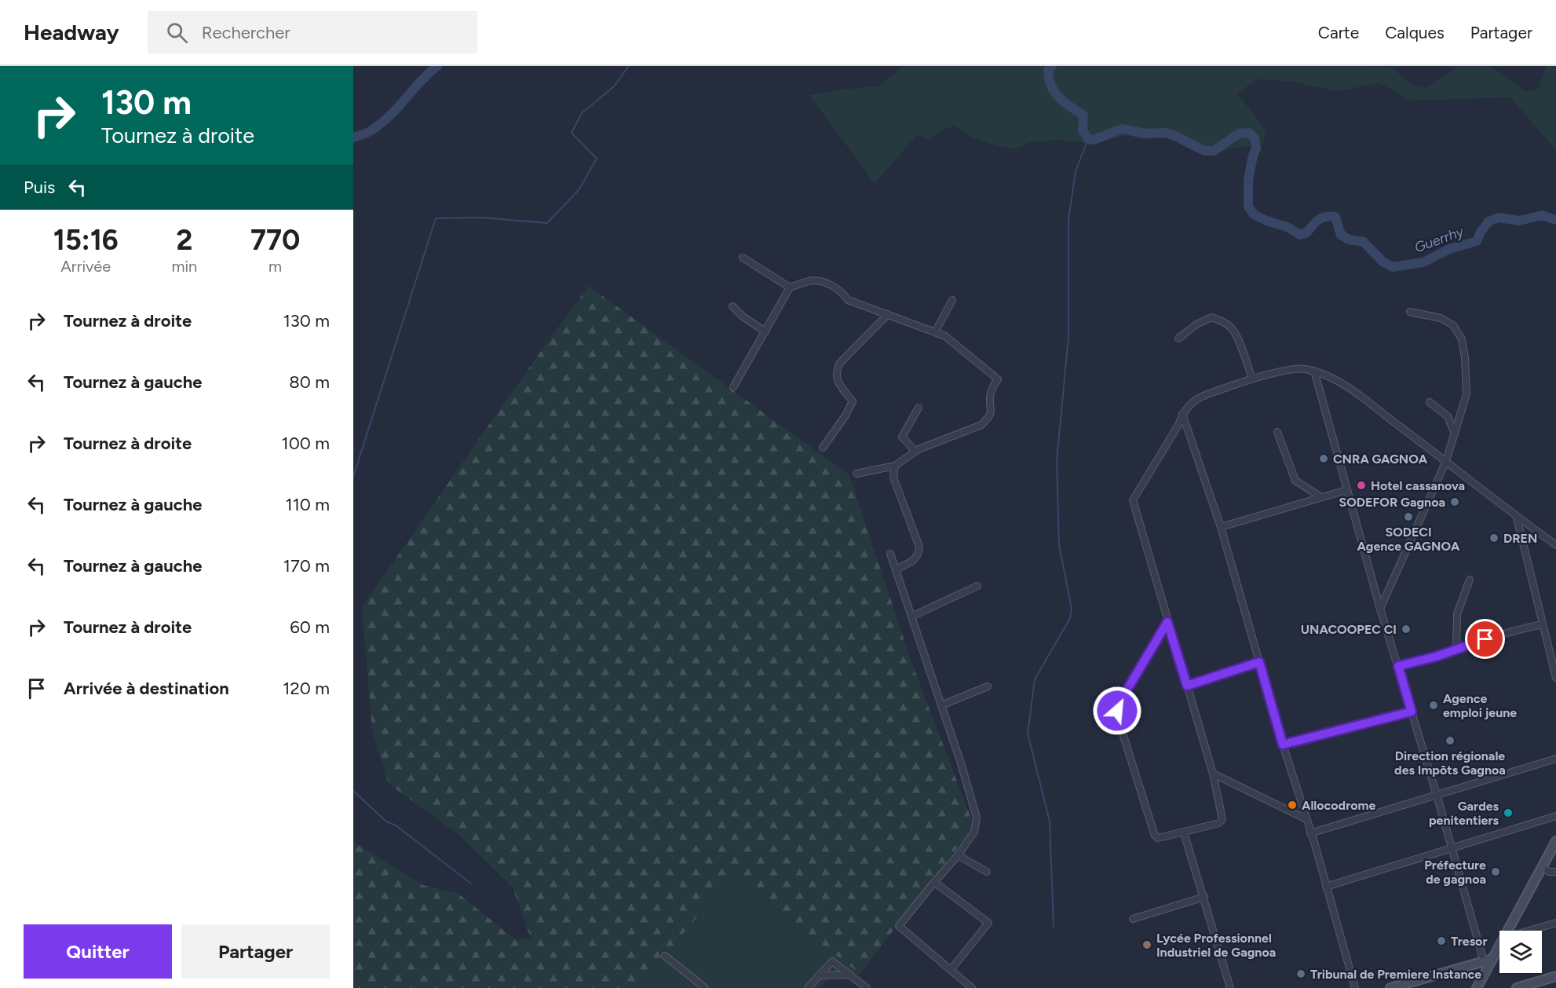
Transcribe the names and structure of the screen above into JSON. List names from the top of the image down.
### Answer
{
  "water": ["Guerrhy"],
  "places": [
    "CNRA GAGNOA",
    "Hotel cassanova",
    "SODEFOR Gagnoa",
    "SODECI Agence GAGNOA",
    "DREN",
    "UNACOOPEC CI",
    "Agence emploi jeune",
    "Direction régionale des Impôts Gagnoa",
    "Allocodrome",
    "Gardes penitentiers",
    "Préfecture de gagnoa",
    "Tresor",
    "Lycée Professionnel Industriel de Gagnoa",
    "Tribunal de Premiere Instance"
  ],
  "page": {
    "header": "Headway",
    "search": "Rechercher",
    "nav": ["Carte", "Calques", "Partager"],
    "turn": ["130 m", "Tournez à droite"],
    "then": "Puis",
    "eta": [
      "15:16",
      "Arrivée",
      "2",
      "min",
      "770",
      "m"
    ],
    "list": [
      {
        "name": "Tournez à droite",
        "value": "130 m"
      },
      {
        "name": "Tournez à gauche",
        "value": "80 m"
      },
      {
        "name": "Tournez à droite",
        "value": "100 m"
      },
      {
        "name": "Tournez à gauche",
        "value": "110 m"
      },
      {
        "name": "Tournez à gauche",
        "value": "170 m"
      },
      {
        "name": "Tournez à droite",
        "value": "60 m"
      },
      {
        "name": "Arrivée à destination",
        "value": "120 m"
      }
    ],
    "buttons": ["Quitter", "Partager"]
  }
}
